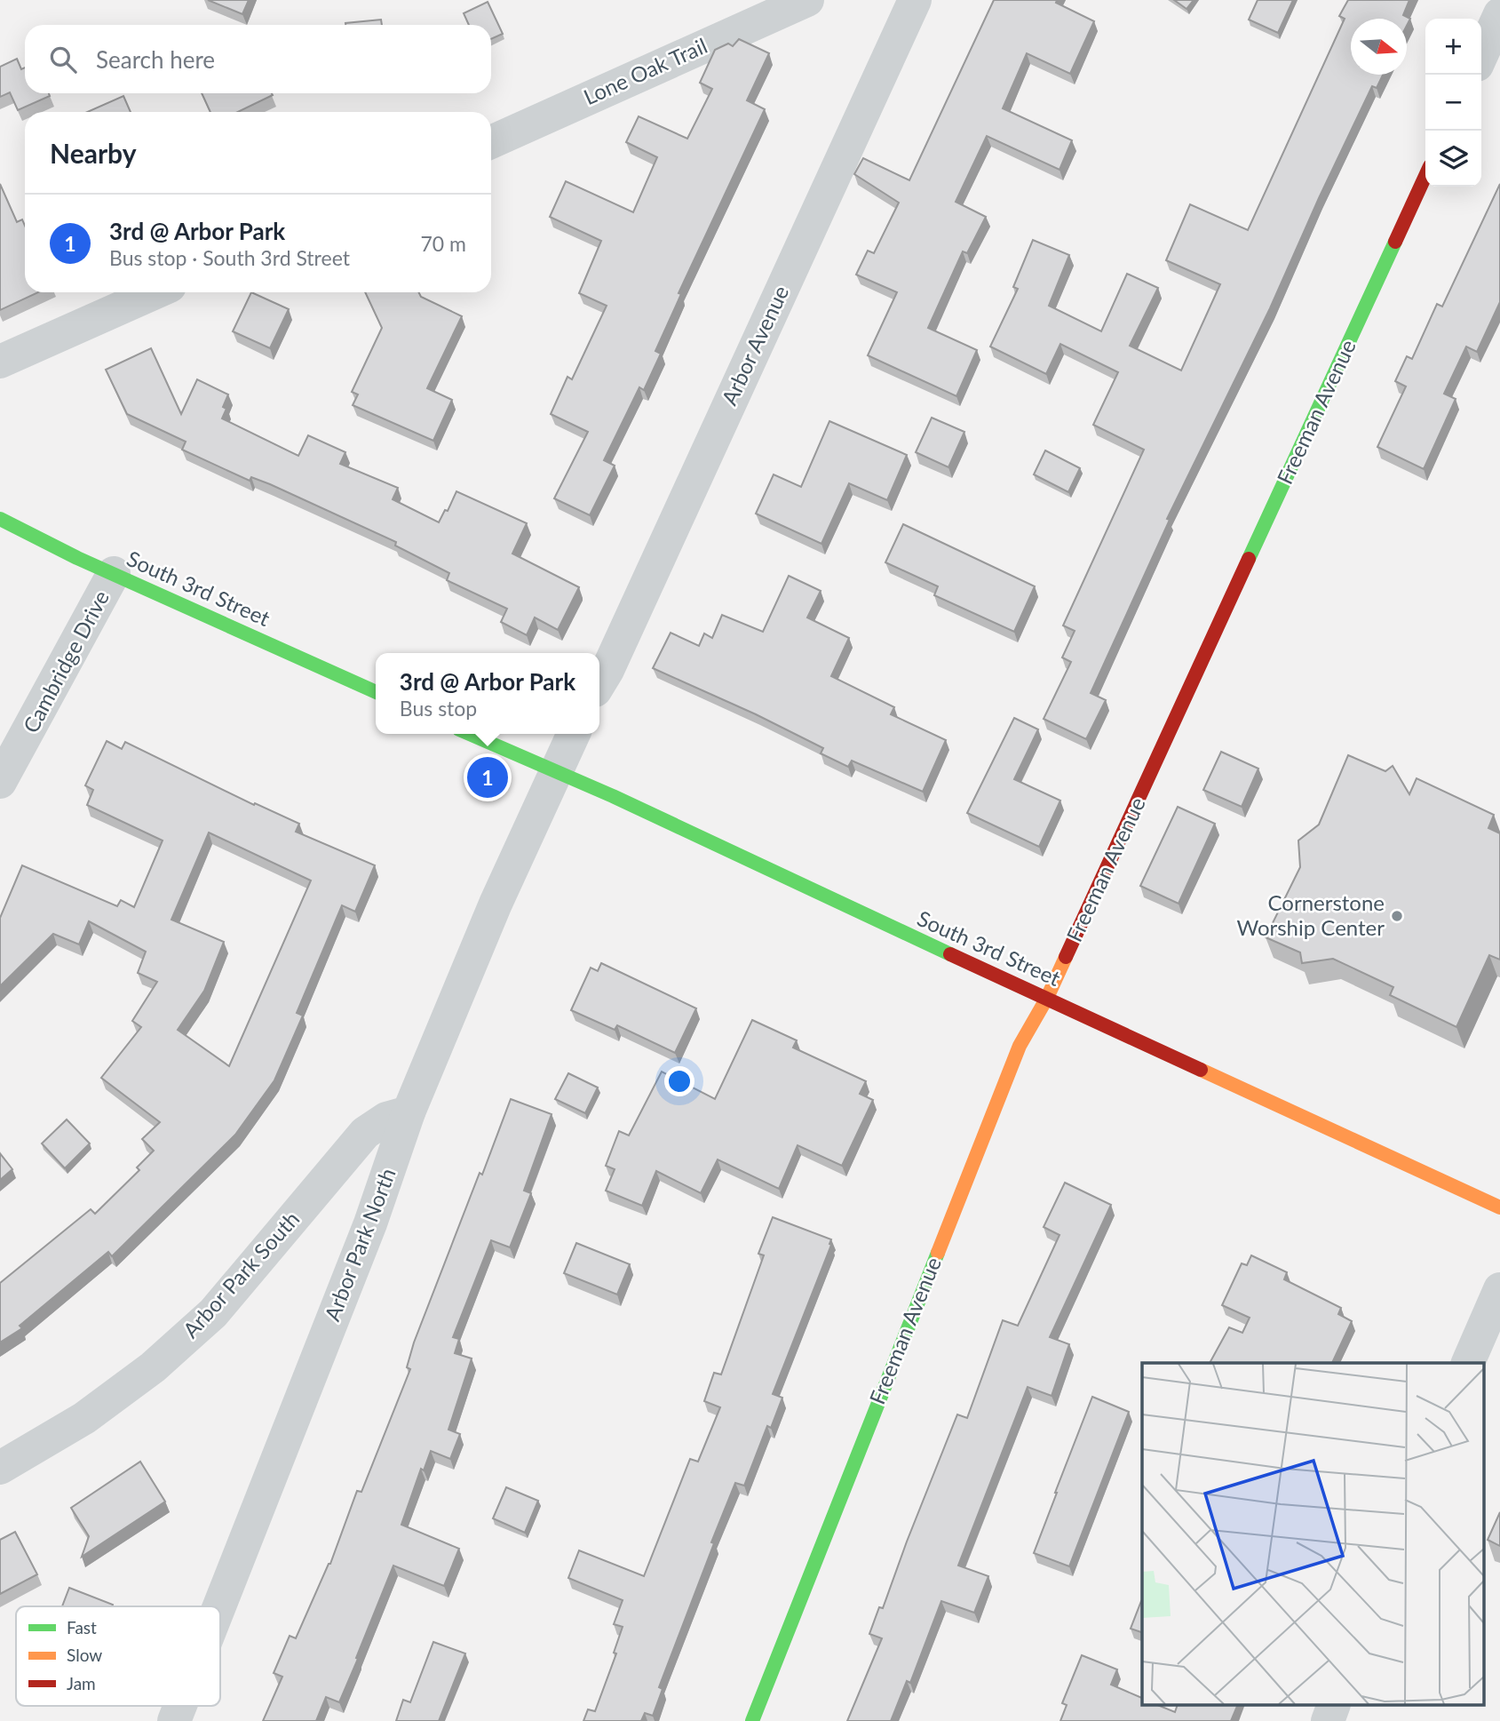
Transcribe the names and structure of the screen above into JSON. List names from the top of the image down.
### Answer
{
  "streets": {
    "street": [
      "Lone Oak Trail",
      "Arbor Avenue",
      "Freeman Avenue",
      "South 3rd Street",
      "Cambridge Drive",
      "Arbor Park North",
      "Arbor Park South"
    ]
  },
  "crossings": [
    ["Freeman Avenue", "South 3rd Street"],
    ["South 3rd Street", "Cambridge Drive"],
    ["South 3rd Street", "Arbor Park North"],
    ["Arbor Park North", "Arbor Park South"]
  ],
  "places": ["Cornerstone Worship Center"],
  "legend": ["Fast", "Slow", "Jam"],
  "north": "right",
  "page": {
    "map_buttons": ["+", "−"],
    "search": "Search here",
    "heading": "Nearby",
    "list": [
      {
        "mark": "1",
        "name": "3rd @ Arbor Park",
        "note": "Bus stop · South 3rd Street",
        "value": "70 m"
      }
    ],
    "popup": ["3rd @ Arbor Park", "Bus stop"],
    "pins": "1"
  }
}
